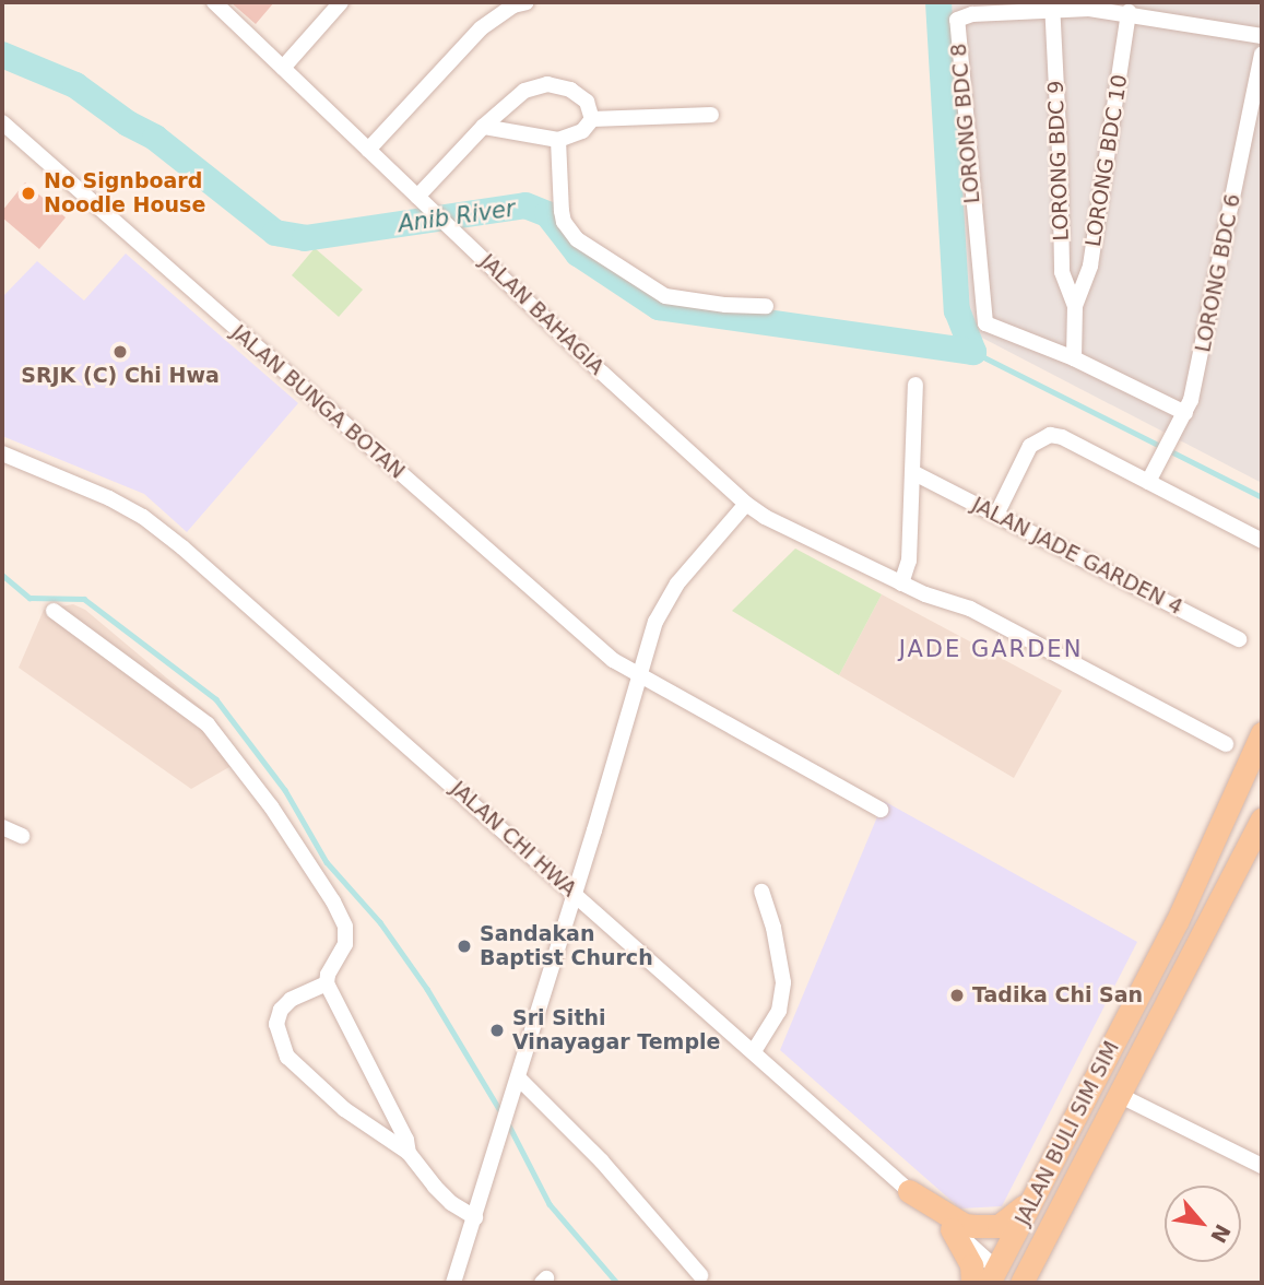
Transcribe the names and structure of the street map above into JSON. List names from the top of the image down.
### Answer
{
  "streets": {
    "main road": ["JALAN BULI SIM SIM"],
    "street": [
      "LORONG BDC 8",
      "LORONG BDC 9",
      "LORONG BDC 10",
      "LORONG BDC 6",
      "JALAN BAHAGIA",
      "JALAN BUNGA BOTAN",
      "JALAN JADE GARDEN 4",
      "JALAN CHI HWA"
    ]
  },
  "crossings": [
    ["LORONG BDC 8", "LORONG BDC 9"],
    ["LORONG BDC 9", "LORONG BDC 10"],
    ["JALAN CHI HWA", "JALAN BULI SIM SIM"]
  ],
  "districts": ["JADE GARDEN"],
  "water": ["Anib River"],
  "places": [
    "No Signboard Noodle House",
    "SRJK (C) Chi Hwa",
    "Sandakan Baptist Church",
    "Tadika Chi San",
    "Sri Sithi Vinayagar Temple"
  ],
  "north": "bottom right"
}
